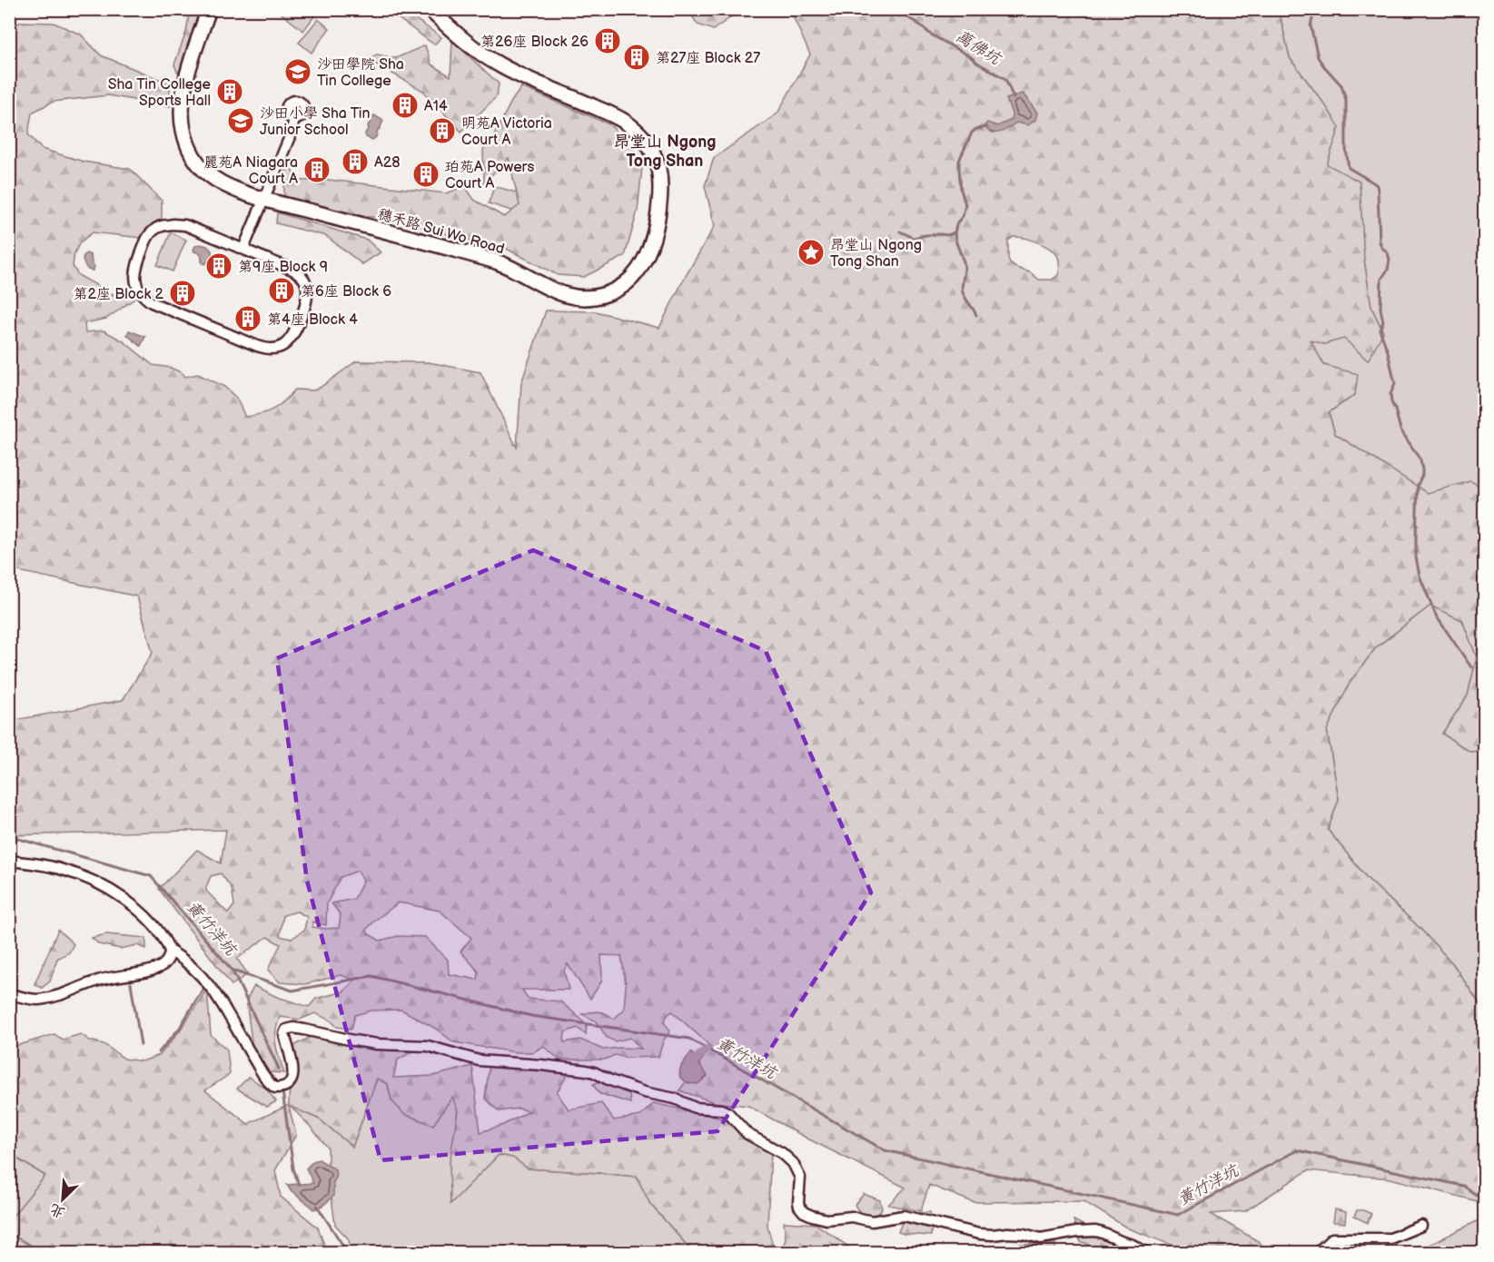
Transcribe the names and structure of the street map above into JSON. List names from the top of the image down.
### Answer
{
  "streets": {
    "street": ["穗禾路 Sui Wo Road"]
  },
  "districts": ["昂堂山 Ngong Tong Shan"],
  "water": ["萬佛坑", "黃竹洋坑"],
  "places": {
    "building": [
      "第26座 Block 26",
      "第27座 Block 27",
      "Sha Tin College Sports Hall",
      "A14",
      "明苑A Victoria Court A",
      "A28",
      "麗苑A Niagara Court A",
      "珀苑A Powers Court A",
      "第9座 Block 9",
      "第6座 Block 6",
      "第2座 Block 2",
      "第4座 Block 4"
    ],
    "school or university": ["沙田學院 Sha Tin College", "沙田小學 Sha Tin Junior School"],
    "place": ["昂堂山 Ngong Tong Shan"]
  },
  "north": "bottom left"
}
